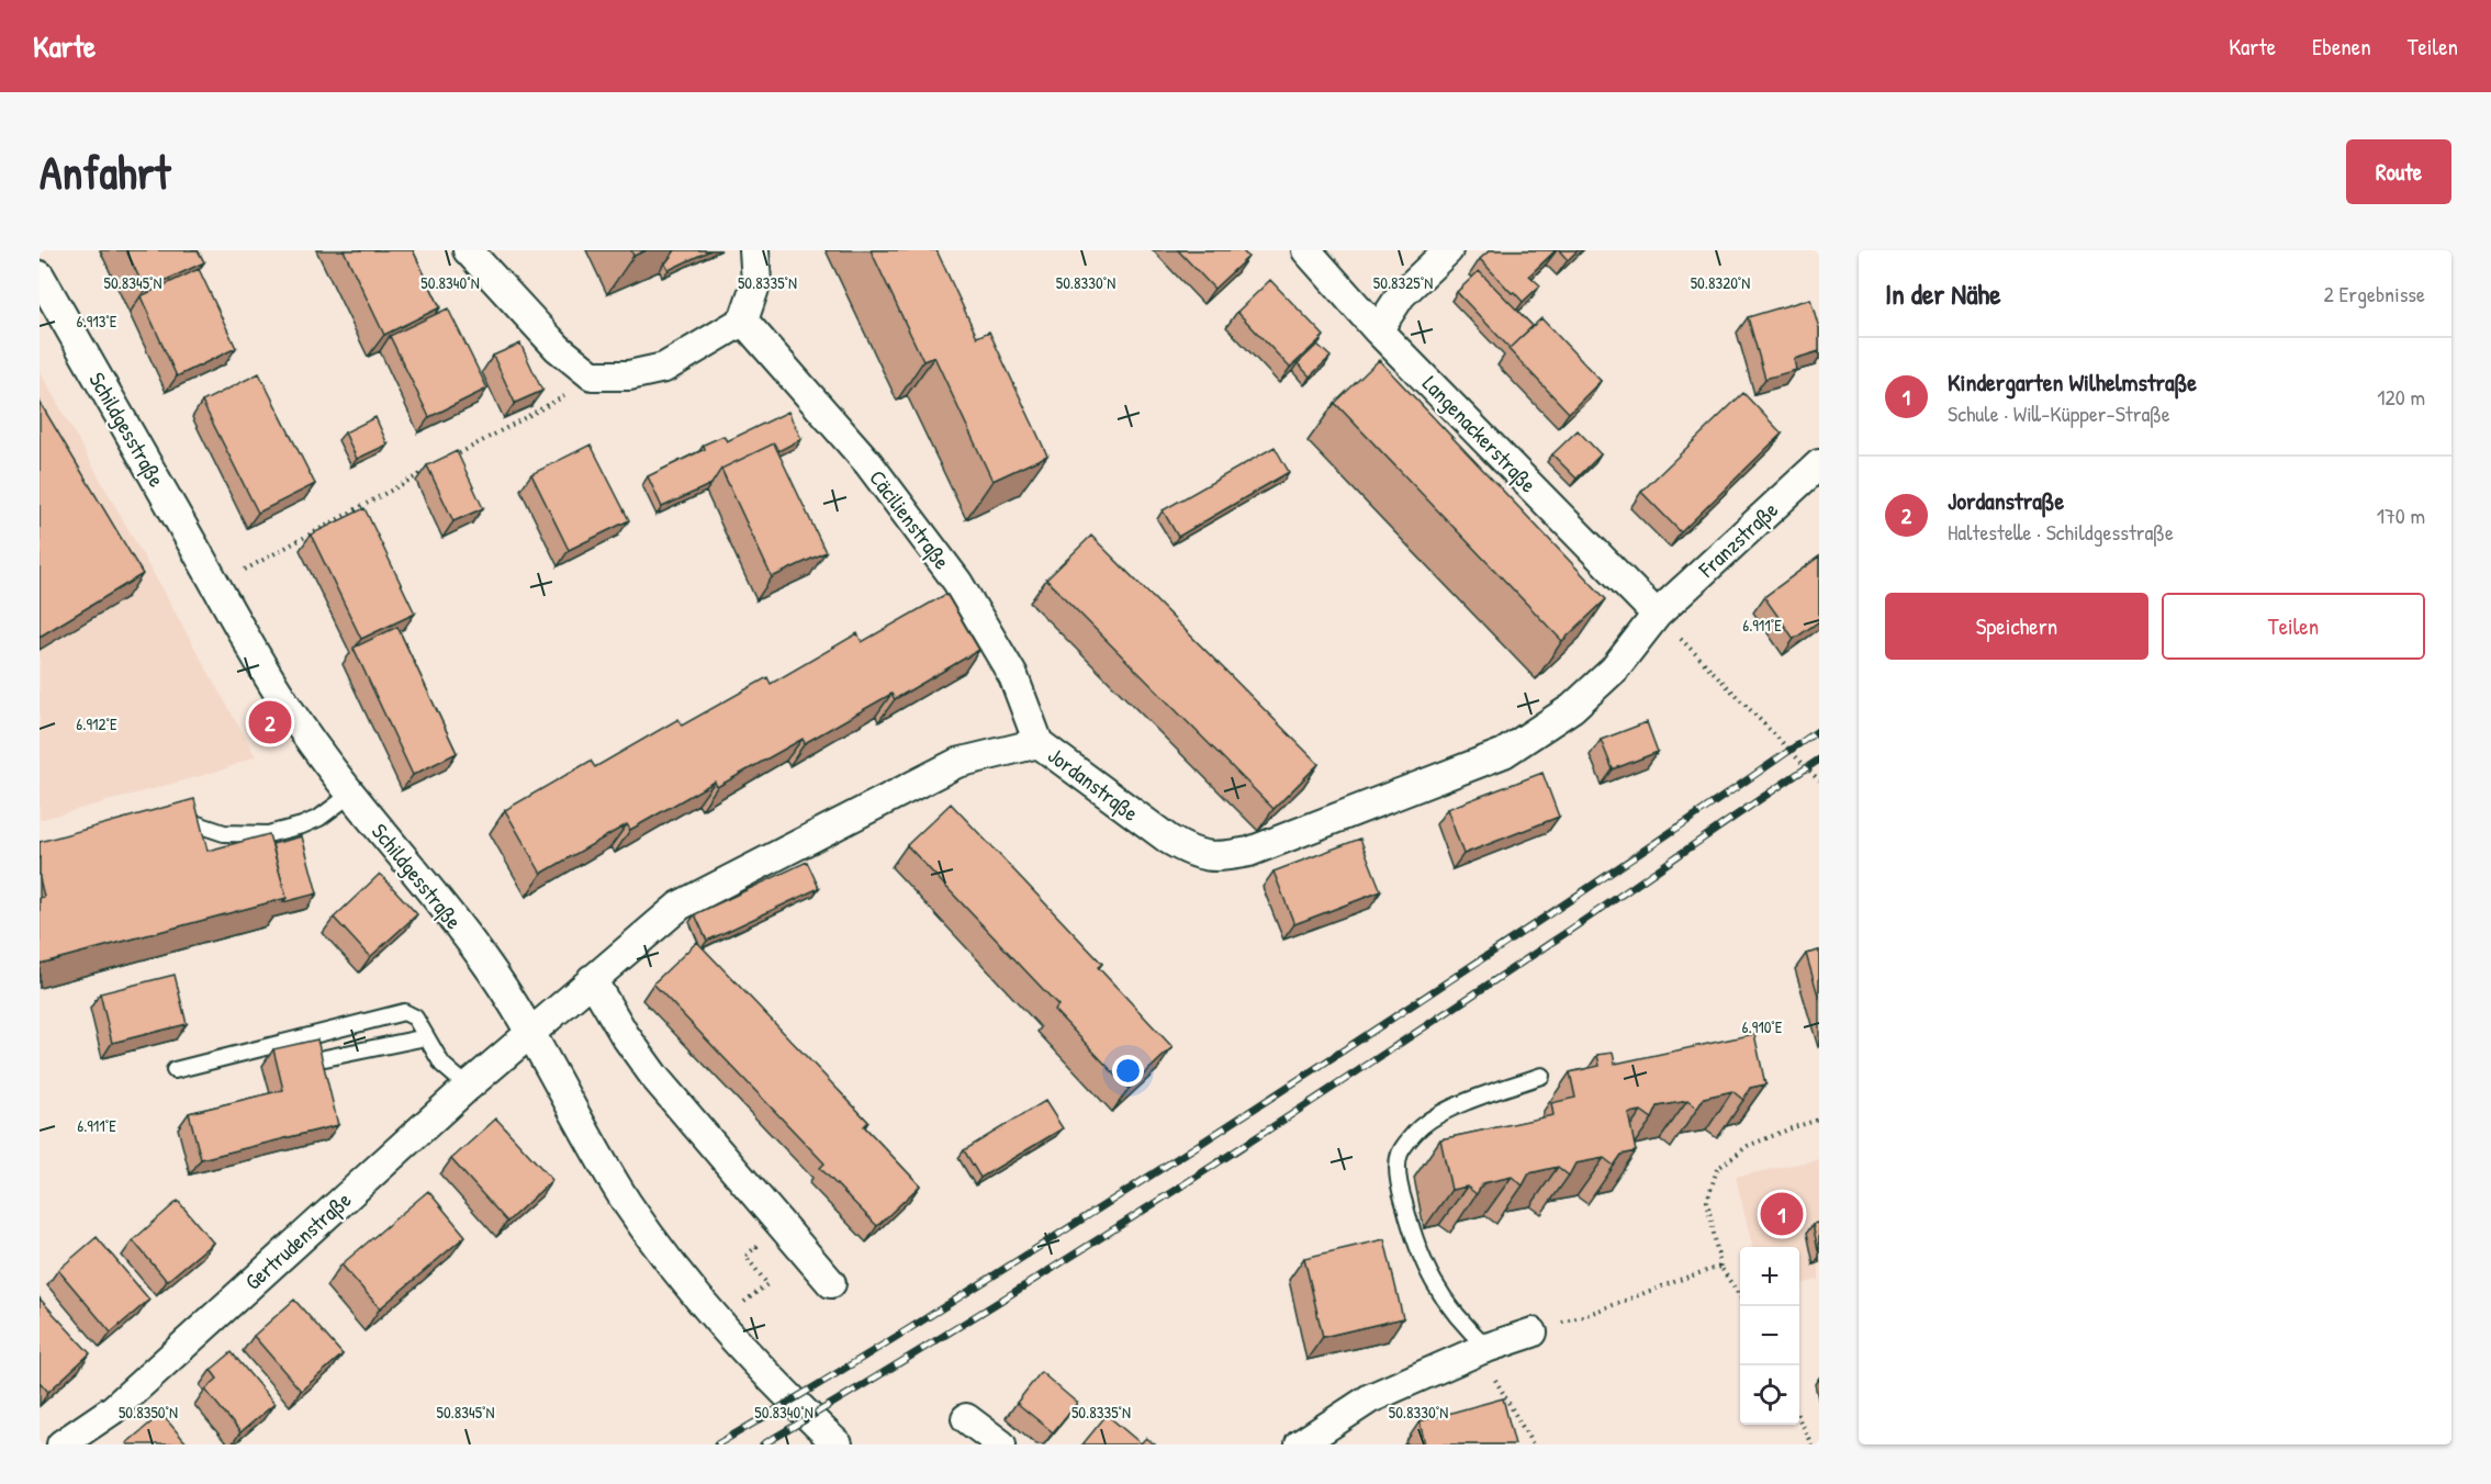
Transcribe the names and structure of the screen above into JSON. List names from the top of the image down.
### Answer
{
  "streets": {
    "street": [
      "Schildgesstraße",
      "Langenackerstraße",
      "Cäcilienstraße",
      "Franzstraße",
      "Jordanstraße",
      "Gertrudenstraße"
    ]
  },
  "crossings": [
    ["Schildgesstraße", "Jordanstraße"],
    ["Schildgesstraße", "Gertrudenstraße"],
    ["Langenackerstraße", "Franzstraße"],
    ["Langenackerstraße", "Jordanstraße"],
    ["Cäcilienstraße", "Jordanstraße"],
    ["Franzstraße", "Jordanstraße"],
    ["Jordanstraße", "Gertrudenstraße"]
  ],
  "page": {
    "header": "Karte",
    "nav": ["Karte", "Ebenen", "Teilen"],
    "buttons": [
      "Route",
      ["Speichern", "Teilen"]
    ],
    "title": "Anfahrt",
    "heading": ["In der Nähe", "2 Ergebnisse"],
    "list": [
      {
        "mark": "1",
        "name": "Kindergarten Wilhelmstraße",
        "note": "Schule · Will-Küpper-Straße",
        "value": "120 m"
      },
      {
        "mark": "2",
        "name": "Jordanstraße",
        "note": "Haltestelle · Schildgesstraße",
        "value": "170 m"
      }
    ],
    "pins": ["2", "1"],
    "map_buttons": ["+", "−"]
  },
  "coordinates": [
    "50.8345°N",
    "50.8340°N",
    "50.8335°N",
    "50.8330°N",
    "50.8325°N",
    "50.8320°N",
    "6.913°E",
    "6.911°E",
    "6.912°E",
    "6.910°E",
    "50.8350°N"
  ]
}
